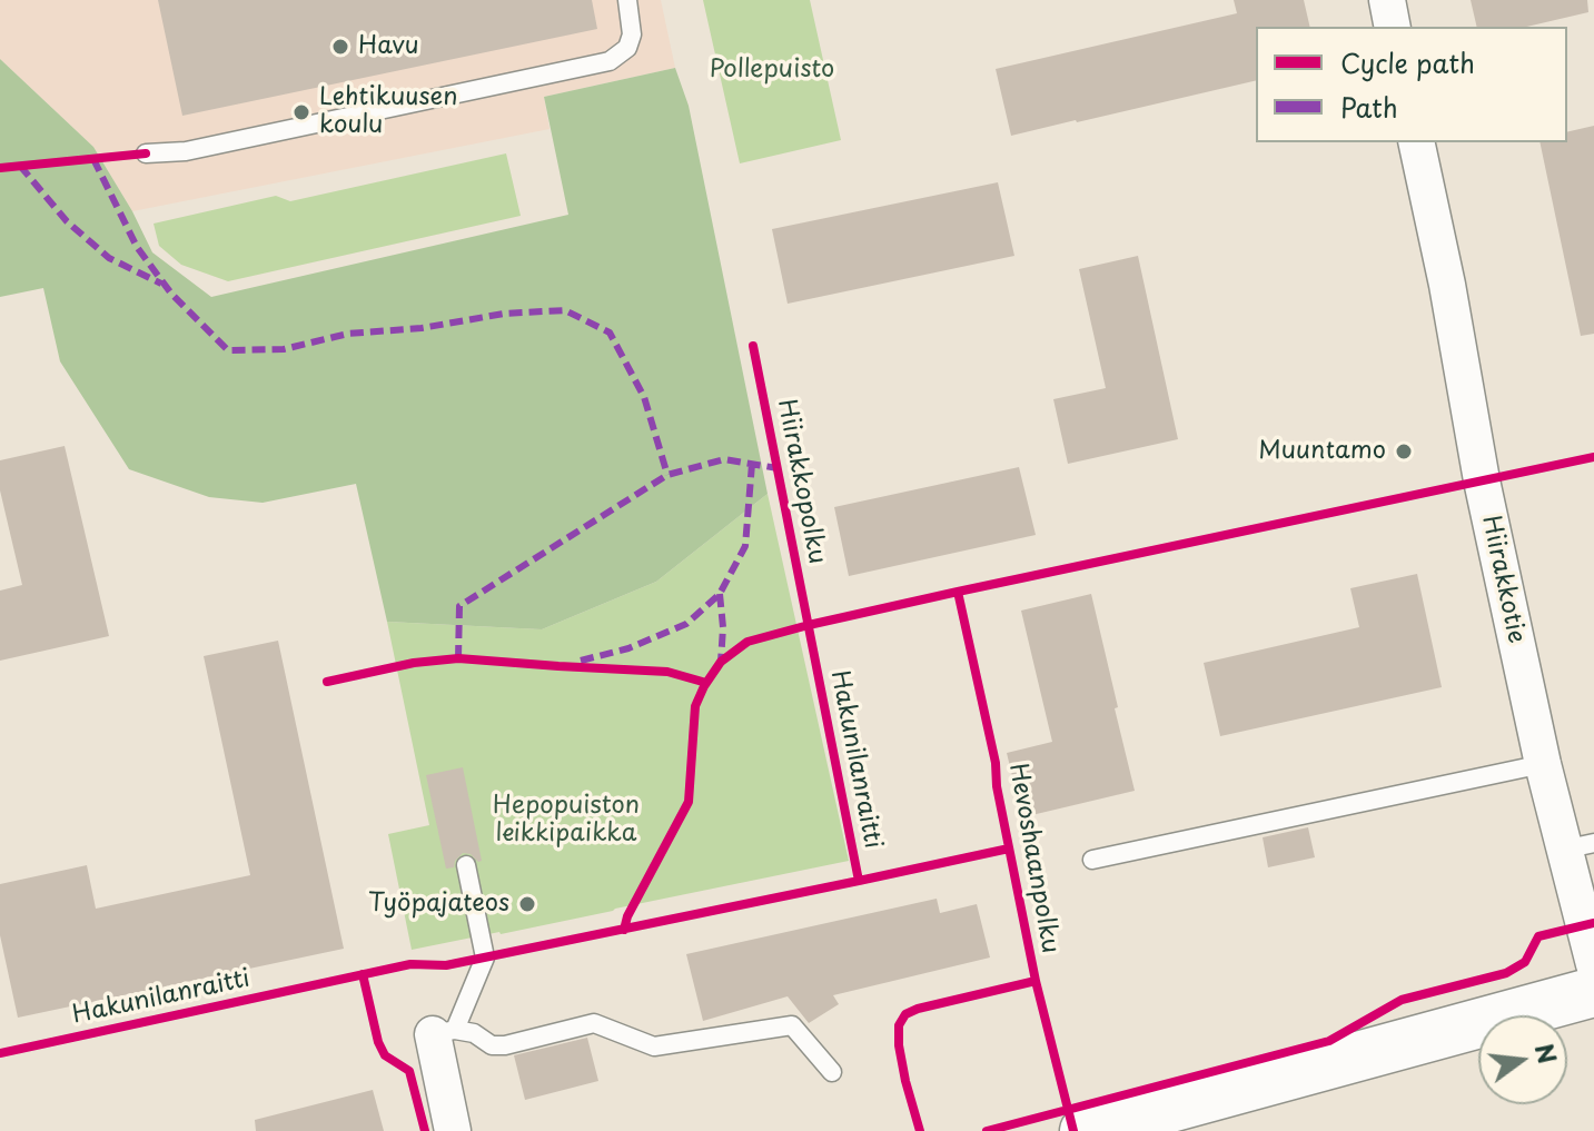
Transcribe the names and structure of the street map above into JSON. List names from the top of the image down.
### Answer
{
  "streets": {
    "street": ["Hiirakkotie"],
    "cycle path": ["Hiirakkopolku", "Hevoshaanpolku"]
  },
  "parks": ["Pollepuisto", "Hepopuiston leikkipaikka"],
  "places": [
    "Havu",
    "Lehtikuusen koulu",
    "Muuntamo",
    "Työpajateos"
  ],
  "legend": ["Cycle path", "Path"],
  "north": "right"
}
